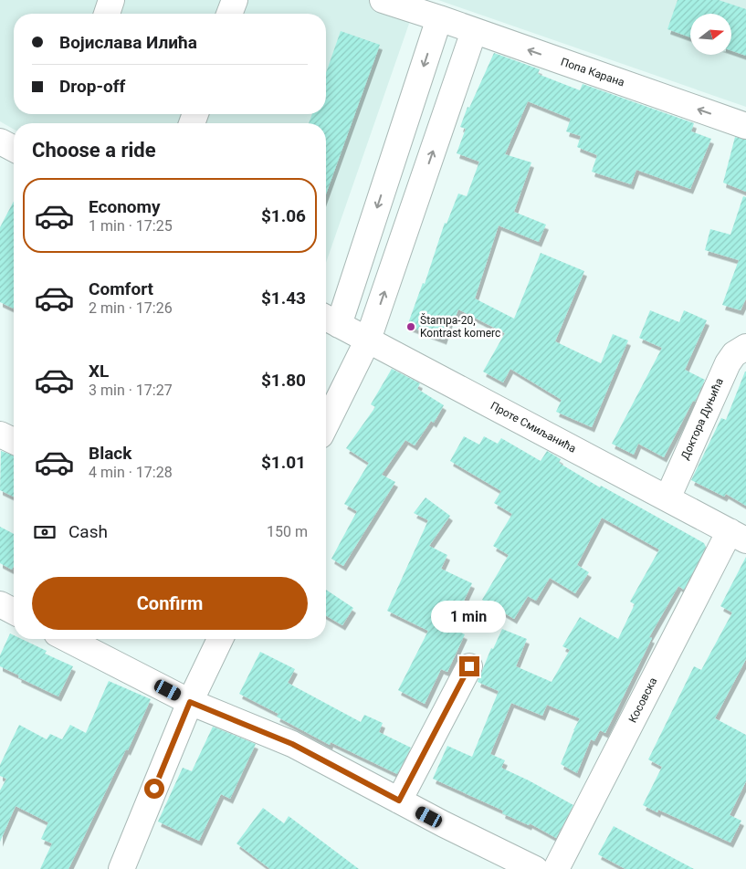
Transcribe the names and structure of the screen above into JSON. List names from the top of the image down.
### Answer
{
  "streets": {
    "street": [
      "Попа Карана",
      "Доктора Дуњића",
      "Проте Смиљанића",
      "Косовска"
    ]
  },
  "crossings": [
    ["Доктора Дуњића", "Проте Смиљанића"],
    ["Проте Смиљанића", "Косовска"]
  ],
  "one_way": ["Попа Карана"],
  "places": ["Štampa-20, Kontrast komerc"],
  "north": "right",
  "page": {
    "banner": ["Војислава Илића", "Drop-off"],
    "heading": "Choose a ride",
    "list": [
      {
        "name": "Economy",
        "note": "1 min · 17:25",
        "value": "$1.06"
      },
      {
        "name": "Comfort",
        "note": "2 min · 17:26",
        "value": "$1.43"
      },
      {
        "name": "XL",
        "note": "3 min · 17:27",
        "value": "$1.80"
      },
      {
        "name": "Black",
        "note": "4 min · 17:28",
        "value": "$1.01"
      }
    ],
    "pay": ["Cash", "150 m"],
    "buttons": "Confirm",
    "bubble": "1 min"
  }
}
